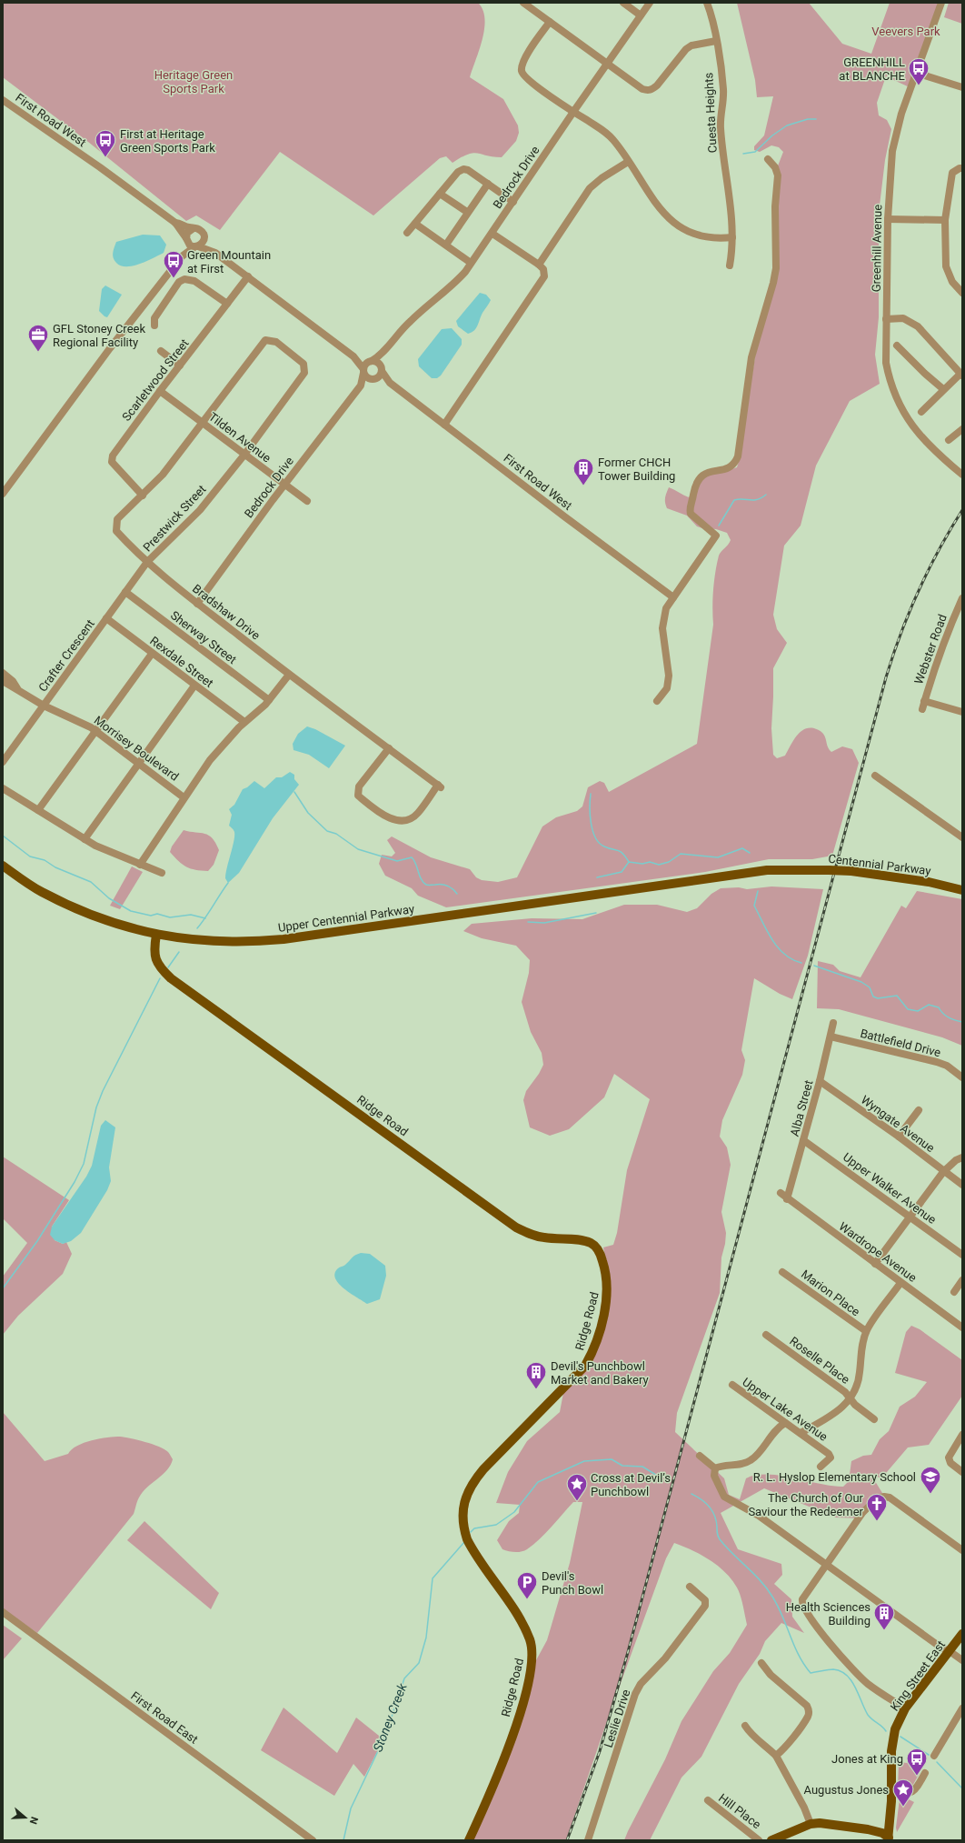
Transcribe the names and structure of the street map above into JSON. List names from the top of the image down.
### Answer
{
  "streets": {
    "main road": [
      "Centennial Parkway",
      "Upper Centennial Parkway",
      "Ridge Road",
      "King Street East"
    ],
    "street": [
      "Cuesta Heights",
      "First Road West",
      "Bedrock Drive",
      "Greenhill Avenue",
      "Scarletwood Street",
      "Tilden Avenue",
      "Prestwick Street",
      "Bradshaw Drive",
      "Sherway Street",
      "Webster Road",
      "Crafter Crescent",
      "Rexdale Street",
      "Morrisey Boulevard",
      "Battlefield Drive",
      "Alba Street",
      "Wyngate Avenue",
      "Upper Walker Avenue",
      "Wardrope Avenue",
      "Marion Place",
      "Roselle Place",
      "Upper Lake Avenue",
      "First Road East",
      "Leslie Drive",
      "Hill Place"
    ]
  },
  "crossings": [
    ["First Road West", "Bedrock Drive"],
    ["First Road West", "Scarletwood Street"],
    ["Bedrock Drive", "Tilden Avenue"],
    ["Bedrock Drive", "Bradshaw Drive"],
    ["Scarletwood Street", "Tilden Avenue"],
    ["Scarletwood Street", "Bradshaw Drive"],
    ["Tilden Avenue", "Prestwick Street"],
    ["Tilden Avenue", "Bradshaw Drive"],
    ["Prestwick Street", "Bradshaw Drive"],
    ["Prestwick Street", "Crafter Crescent"],
    ["Bradshaw Drive", "Crafter Crescent"],
    ["Sherway Street", "Crafter Crescent"],
    ["Crafter Crescent", "Rexdale Street"],
    ["Crafter Crescent", "Morrisey Boulevard"],
    ["Centennial Parkway", "Upper Centennial Parkway"],
    ["Upper Centennial Parkway", "Ridge Road"],
    ["Battlefield Drive", "Alba Street"],
    ["Alba Street", "Wyngate Avenue"],
    ["Alba Street", "Upper Walker Avenue"],
    ["Alba Street", "Wardrope Avenue"]
  ],
  "water": ["Stoney Creek"],
  "parks": ["Veevers Park", "Heritage Green Sports Park"],
  "places": {
    "bus stop": [
      "GREENHILL at BLANCHE",
      "First at Heritage Green Sports Park",
      "Green Mountain at First",
      "Jones at King"
    ],
    "office": ["GFL Stoney Creek Regional Facility"],
    "building": ["Former CHCH Tower Building", "Devil's Punchbowl Market and Bakery", "Health Sciences Building"],
    "school or university": ["R. L. Hyslop Elementary School"],
    "place": ["Cross at Devil’s Punchbowl", "Augustus Jones"],
    "church": ["The Church of Our Saviour the Redeemer"],
    "parking": ["Devil's Punch Bowl"]
  },
  "north": "right"
}
